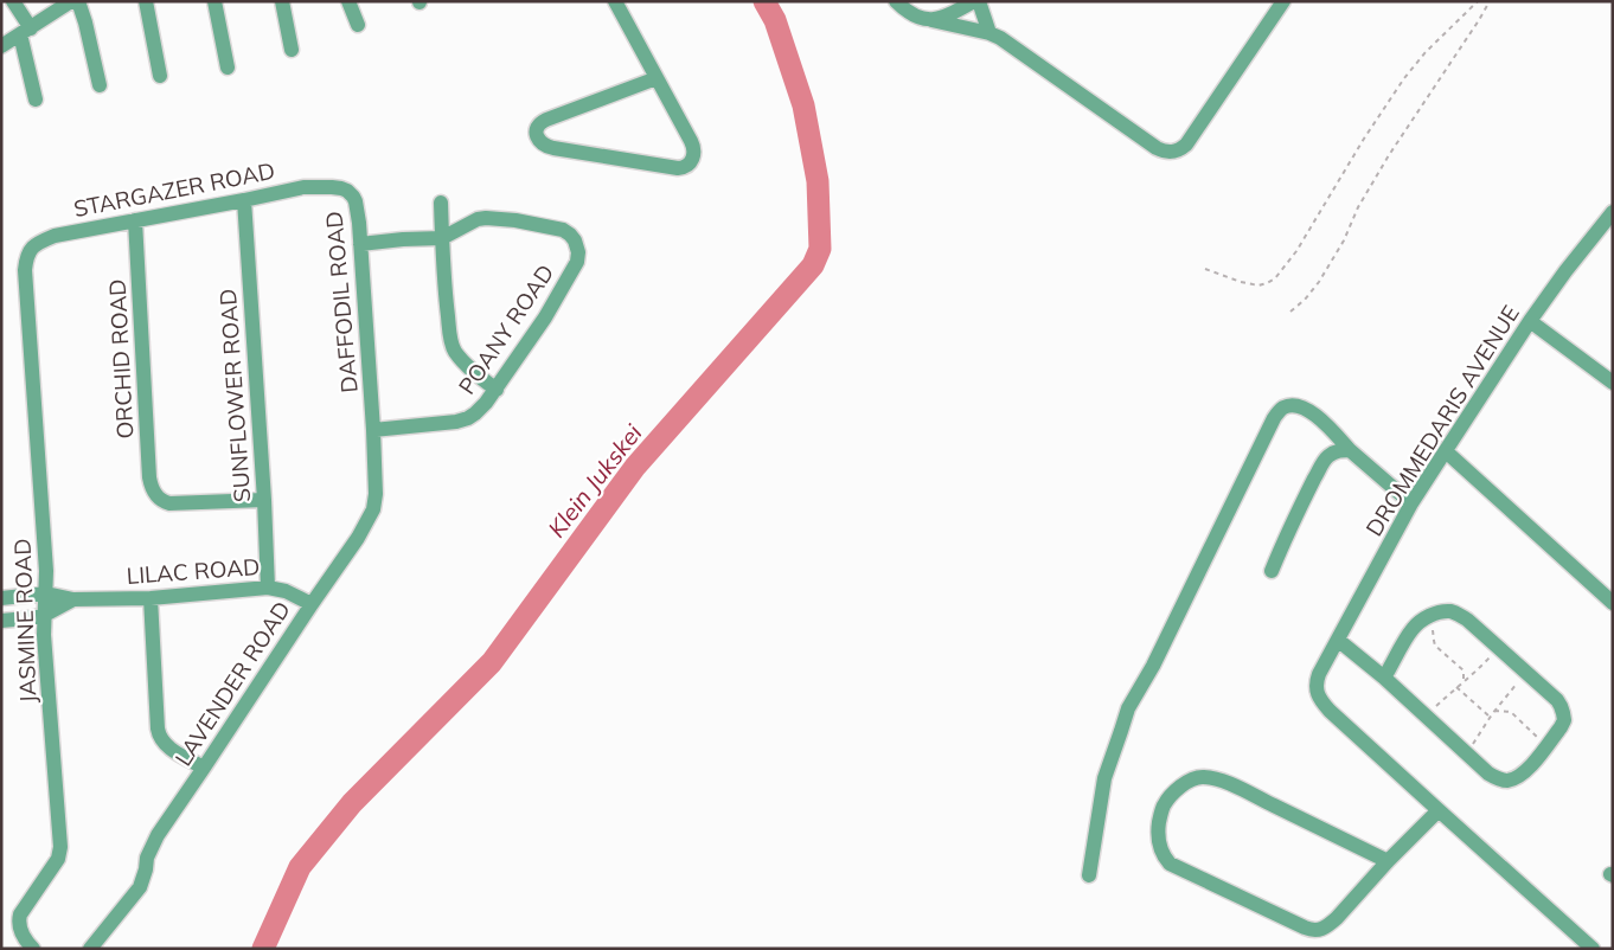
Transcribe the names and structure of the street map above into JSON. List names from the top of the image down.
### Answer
{
  "streets": {
    "street": [
      "STARGAZER ROAD",
      "DAFFODIL ROAD",
      "POANY ROAD",
      "ORCHID ROAD",
      "SUNFLOWER ROAD",
      "DROMMEDARIS AVENUE",
      "LILAC ROAD",
      "JASMINE ROAD",
      "LAVENDER ROAD"
    ]
  },
  "crossings": [
    ["STARGAZER ROAD", "DAFFODIL ROAD"],
    ["STARGAZER ROAD", "ORCHID ROAD"],
    ["STARGAZER ROAD", "SUNFLOWER ROAD"],
    ["STARGAZER ROAD", "JASMINE ROAD"],
    ["DAFFODIL ROAD", "POANY ROAD"],
    ["DAFFODIL ROAD", "LAVENDER ROAD"],
    ["POANY ROAD", "LAVENDER ROAD"],
    ["ORCHID ROAD", "SUNFLOWER ROAD"],
    ["SUNFLOWER ROAD", "LILAC ROAD"],
    ["LILAC ROAD", "LAVENDER ROAD"]
  ],
  "water": ["Klein Jukskei"]
}
